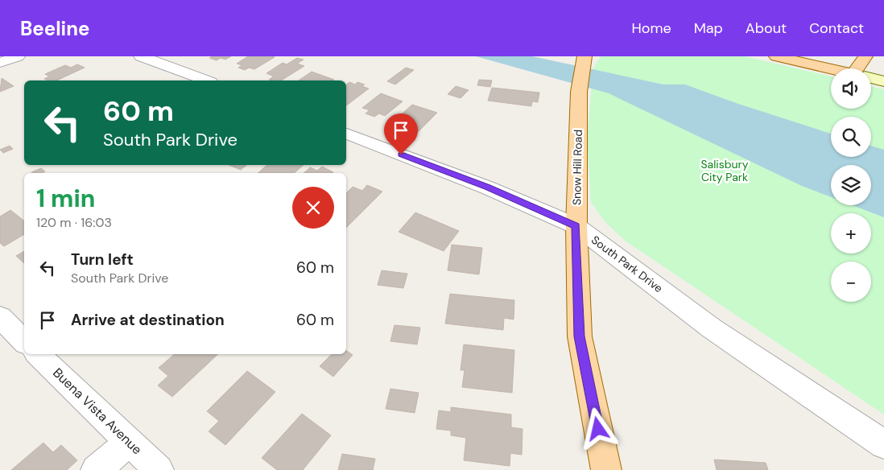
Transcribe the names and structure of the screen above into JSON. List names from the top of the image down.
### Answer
{
  "streets": {
    "main road": ["Snow Hill Road"],
    "street": ["South Park Drive", "Buena Vista Avenue"]
  },
  "crossings": [
    ["Snow Hill Road", "South Park Drive"]
  ],
  "parks": ["Salisbury City Park"],
  "page": {
    "header": "Beeline",
    "nav": [
      "Home",
      "Map",
      "About",
      "Contact"
    ],
    "map_buttons": ["+", "−"],
    "turn": ["60 m", "South Park Drive"],
    "heading": ["1 min", "120 m · 16:03"],
    "list": [
      {
        "name": "Turn left",
        "note": "South Park Drive",
        "value": "60 m"
      },
      {
        "name": "Arrive at destination",
        "value": "60 m"
      }
    ]
  }
}
